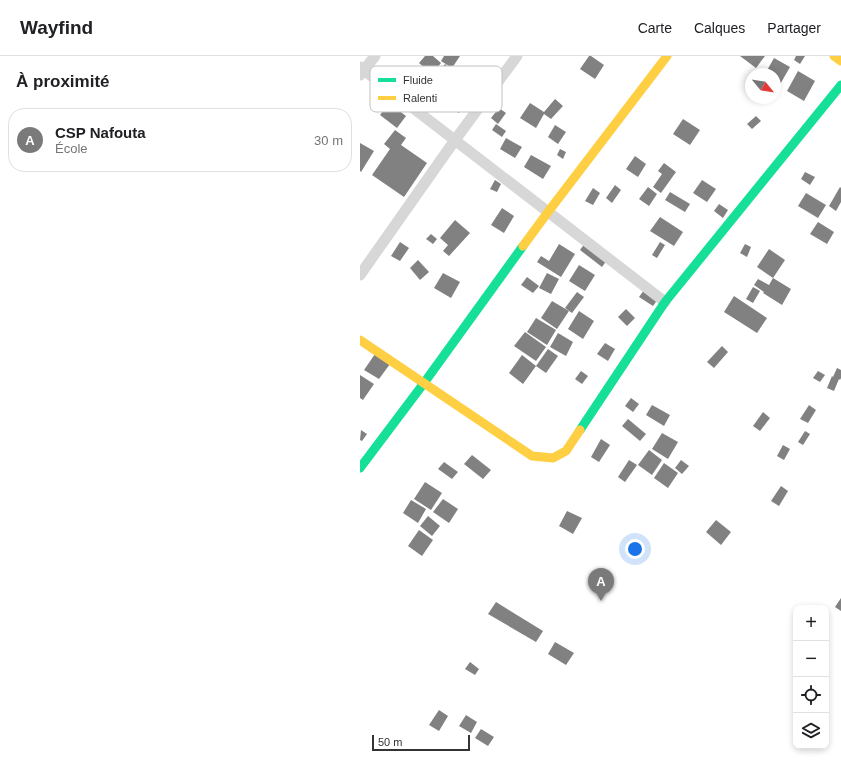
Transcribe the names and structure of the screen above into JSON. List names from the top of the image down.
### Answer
{
  "legend": ["Fluide", "Ralenti"],
  "scale_bar": "50 m",
  "north": "bottom right",
  "page": {
    "header": "Wayfind",
    "nav": ["Carte", "Calques", "Partager"],
    "heading": "À proximité",
    "list": [
      {
        "mark": "A",
        "name": "CSP Nafouta",
        "note": "École",
        "value": "30 m"
      }
    ],
    "pins": "A",
    "map_buttons": ["+", "−"],
    "scale": "50 m"
  }
}
